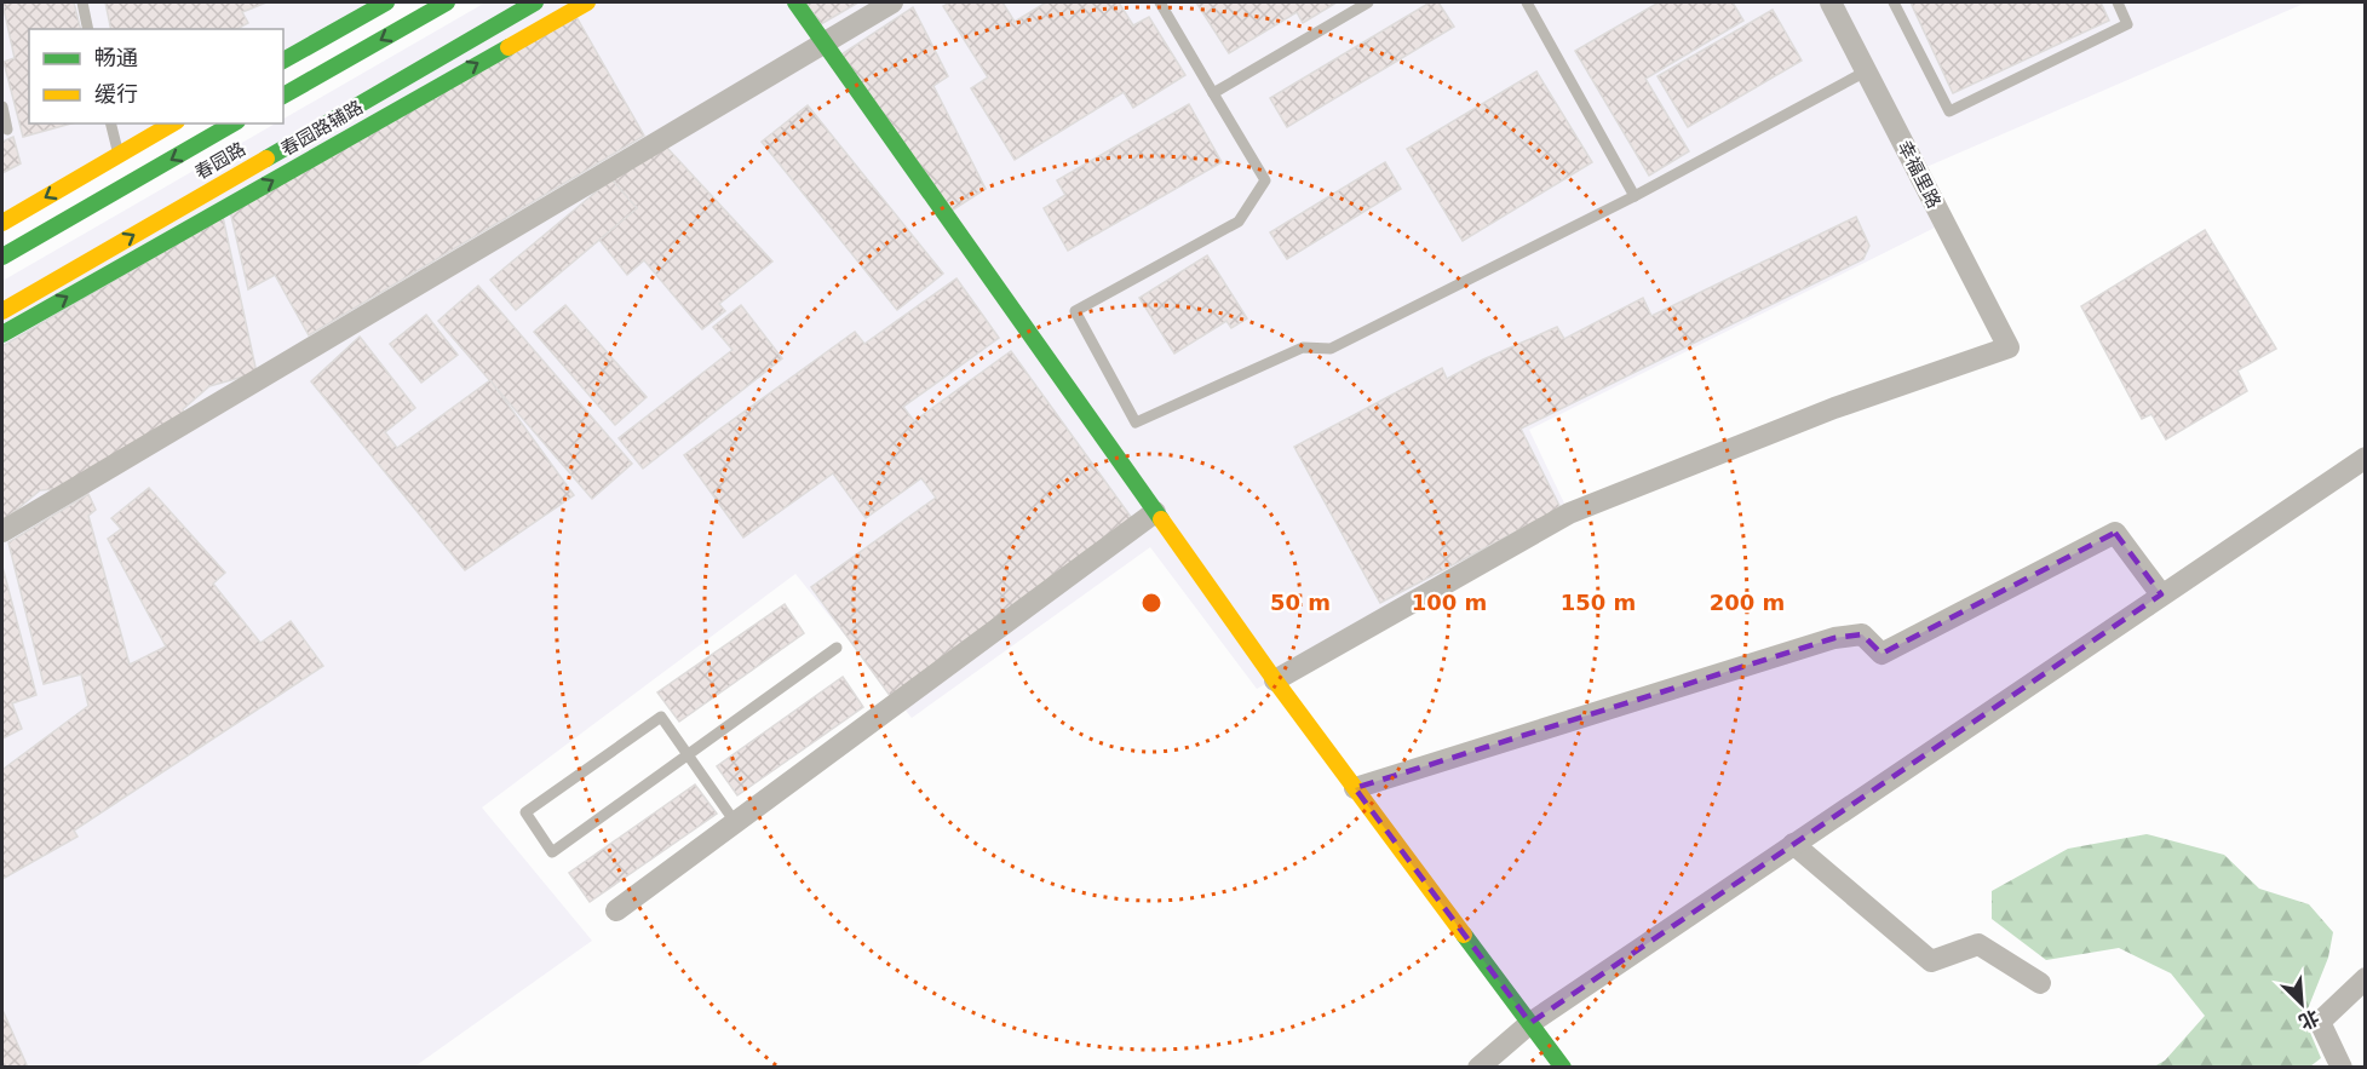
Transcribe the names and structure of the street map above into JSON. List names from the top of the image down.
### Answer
{
  "streets": {
    "street": ["春园路辅路", "春园路", "幸福里路"]
  },
  "legend": ["畅通", "缓行"],
  "north": "bottom right",
  "rings": [
    "50 m",
    "100 m",
    "150 m",
    "200 m"
  ]
}
